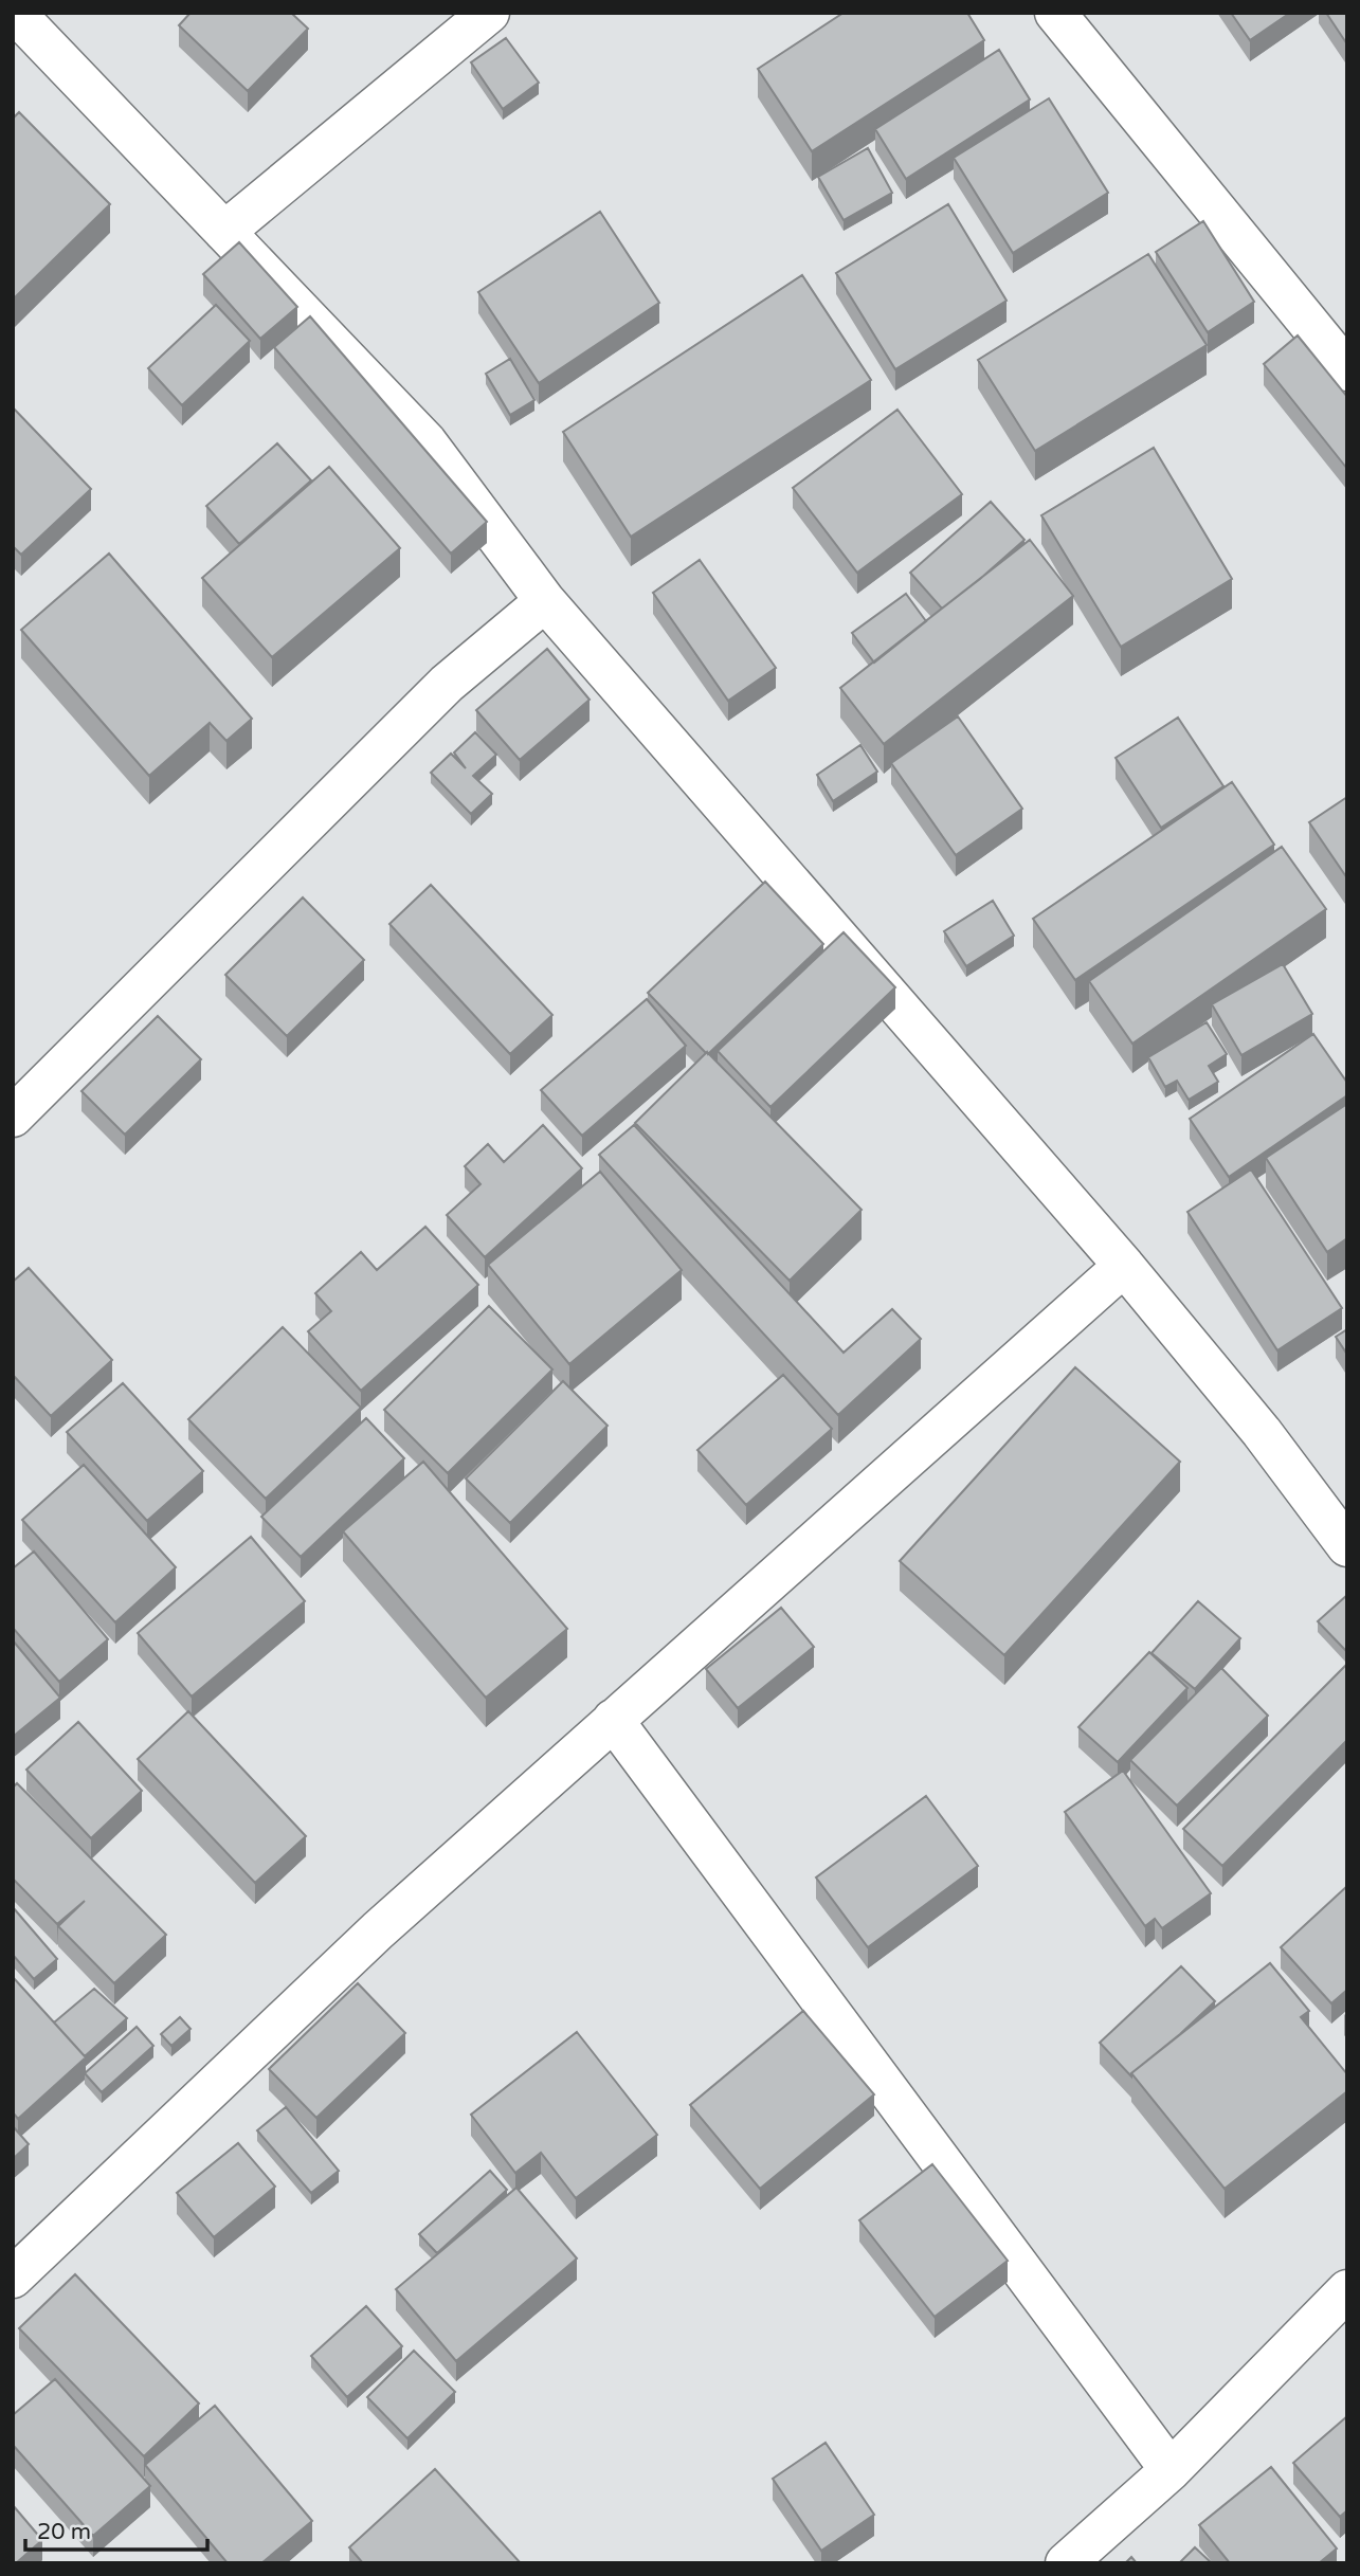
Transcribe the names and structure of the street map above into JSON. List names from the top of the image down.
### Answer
{
  "scale_bar": "20 m"
}
